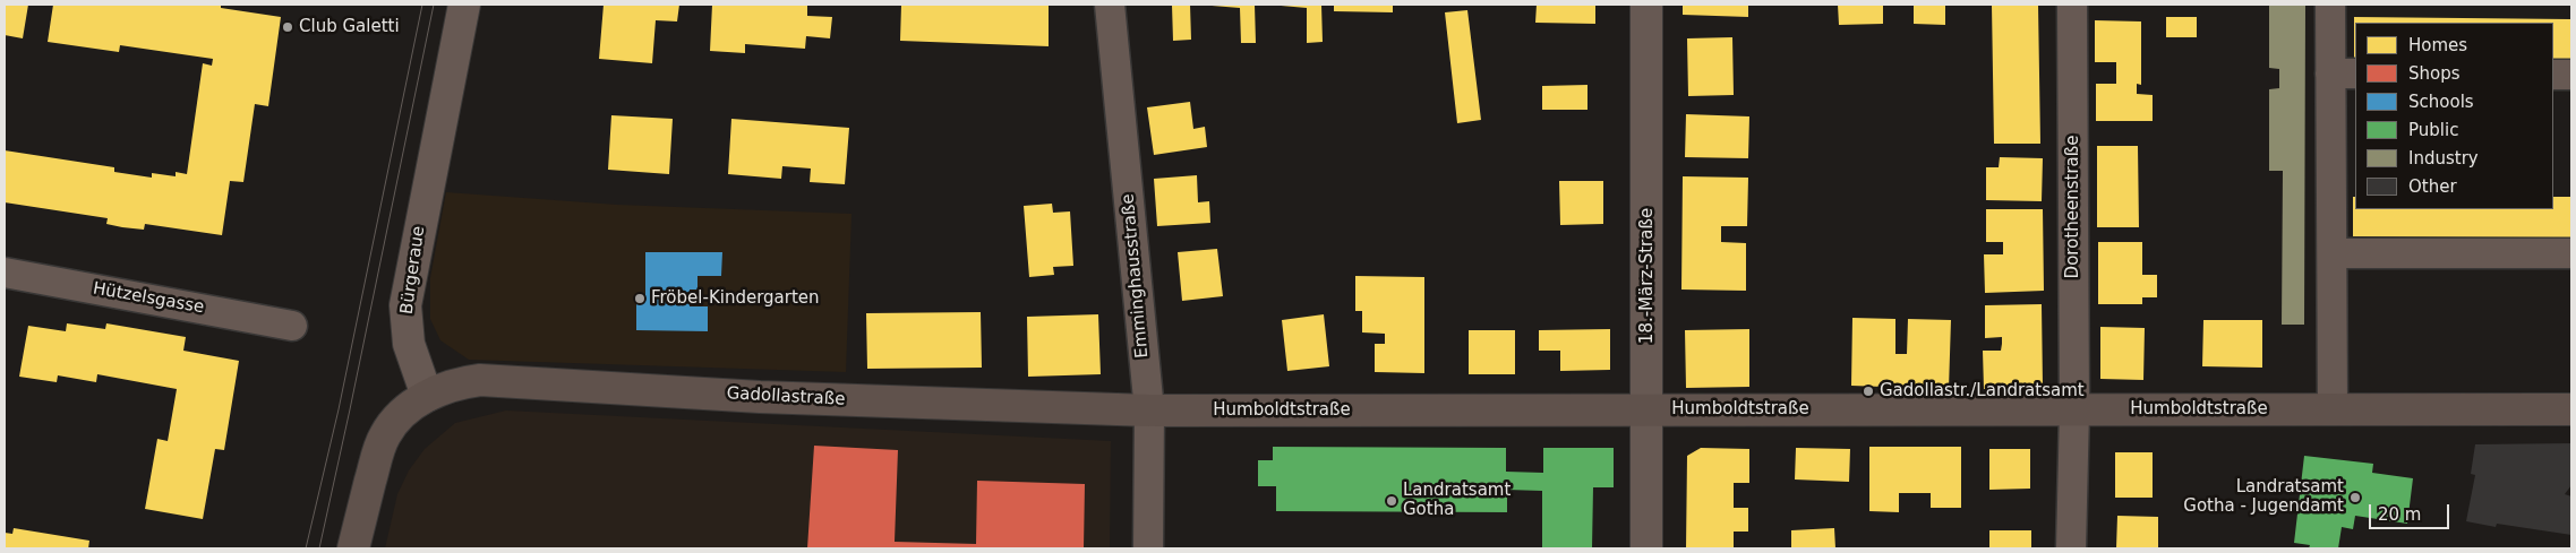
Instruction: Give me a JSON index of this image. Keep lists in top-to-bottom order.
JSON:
{
  "streets": {
    "main road": ["Gadollastraße", "Humboldtstraße"],
    "street": [
      "Dorotheenstraße",
      "Bürgeraue",
      "Emminghausstraße",
      "18.-März-Straße",
      "Hützelsgasse"
    ]
  },
  "crossings": [
    ["Dorotheenstraße", "Humboldtstraße"],
    ["Bürgeraue", "Gadollastraße"],
    ["Emminghausstraße", "Gadollastraße"],
    ["Emminghausstraße", "Humboldtstraße"],
    ["18.-März-Straße", "Humboldtstraße"],
    ["Gadollastraße", "Humboldtstraße"]
  ],
  "places": [
    "Club Galetti",
    "Fröbel-Kindergarten",
    "Gadollastr./Landratsamt",
    "Landratsamt Gotha - Jugendamt",
    "Landratsamt Gotha"
  ],
  "legend": [
    "Homes",
    "Shops",
    "Schools",
    "Public",
    "Industry",
    "Other"
  ],
  "scale_bar": "20 m"
}
